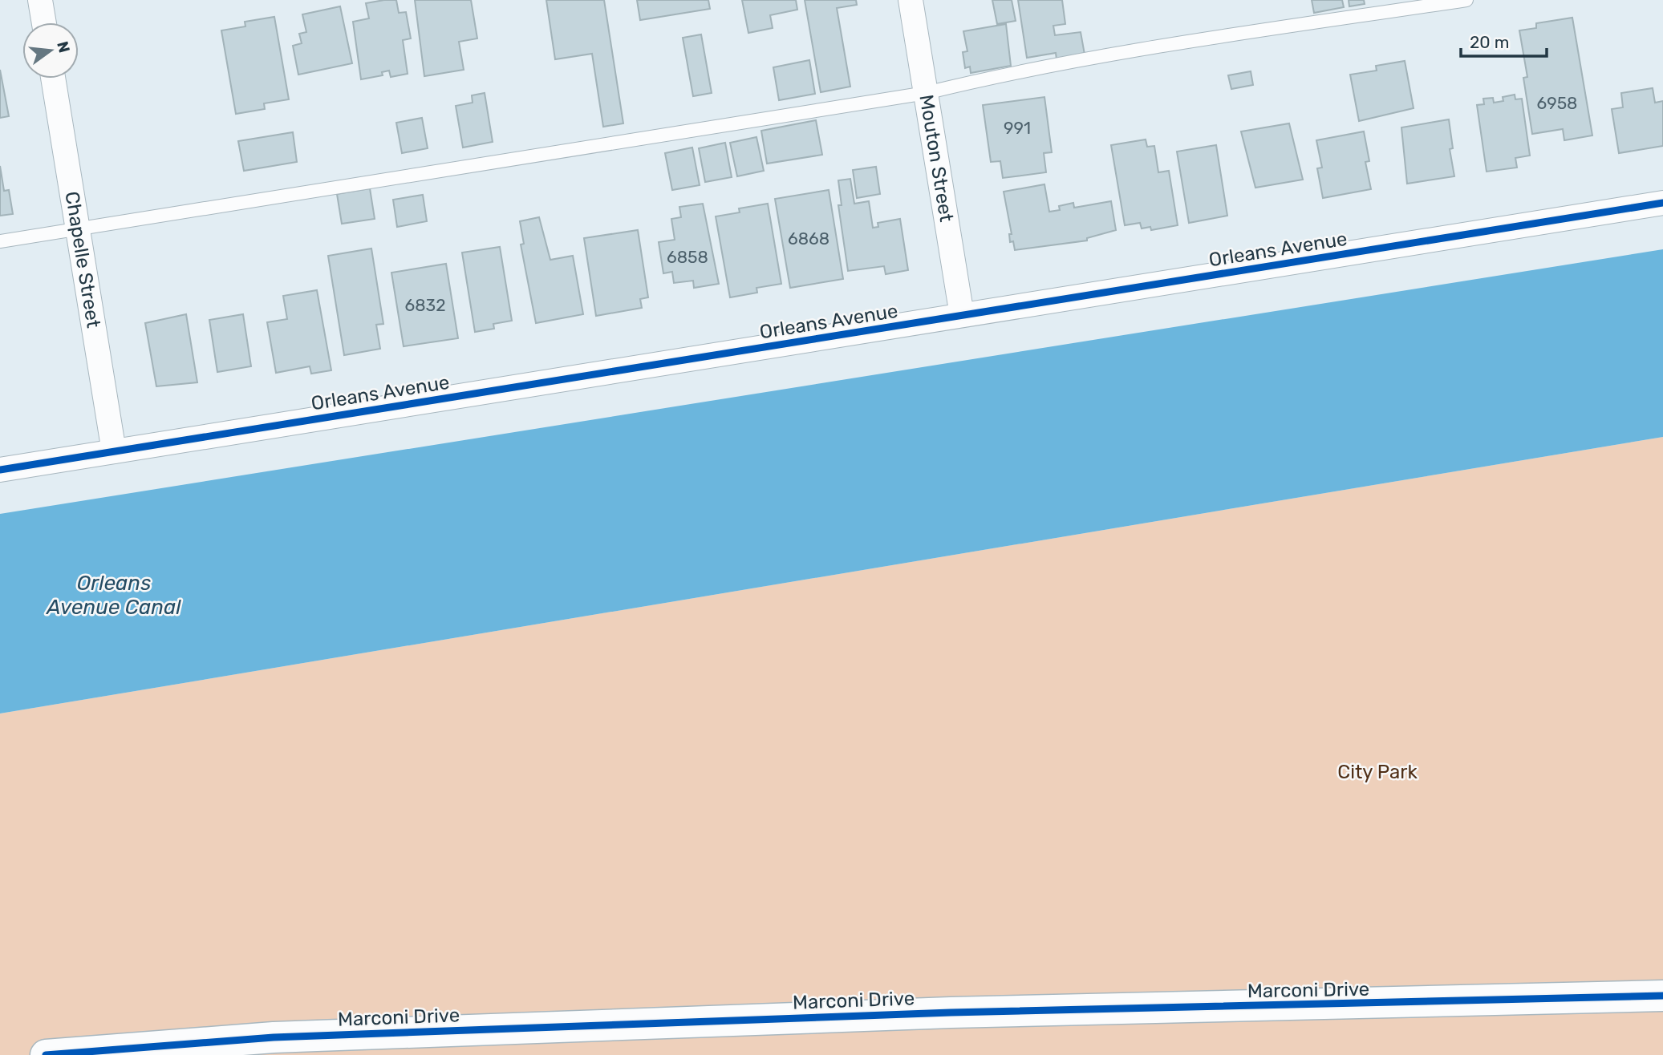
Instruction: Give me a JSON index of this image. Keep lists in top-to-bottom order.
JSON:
{
  "streets": {
    "street": [
      "Mouton Street",
      "Orleans Avenue",
      "Chapelle Street",
      "Marconi Drive"
    ]
  },
  "crossings": [
    ["Mouton Street", "Orleans Avenue"],
    ["Orleans Avenue", "Chapelle Street"]
  ],
  "water": ["Orleans Avenue Canal"],
  "parks": ["City Park"],
  "house_numbers": [
    "6958",
    "991",
    "6868",
    "6858",
    "6832"
  ],
  "scale_bar": "20 m",
  "north": "right"
}
